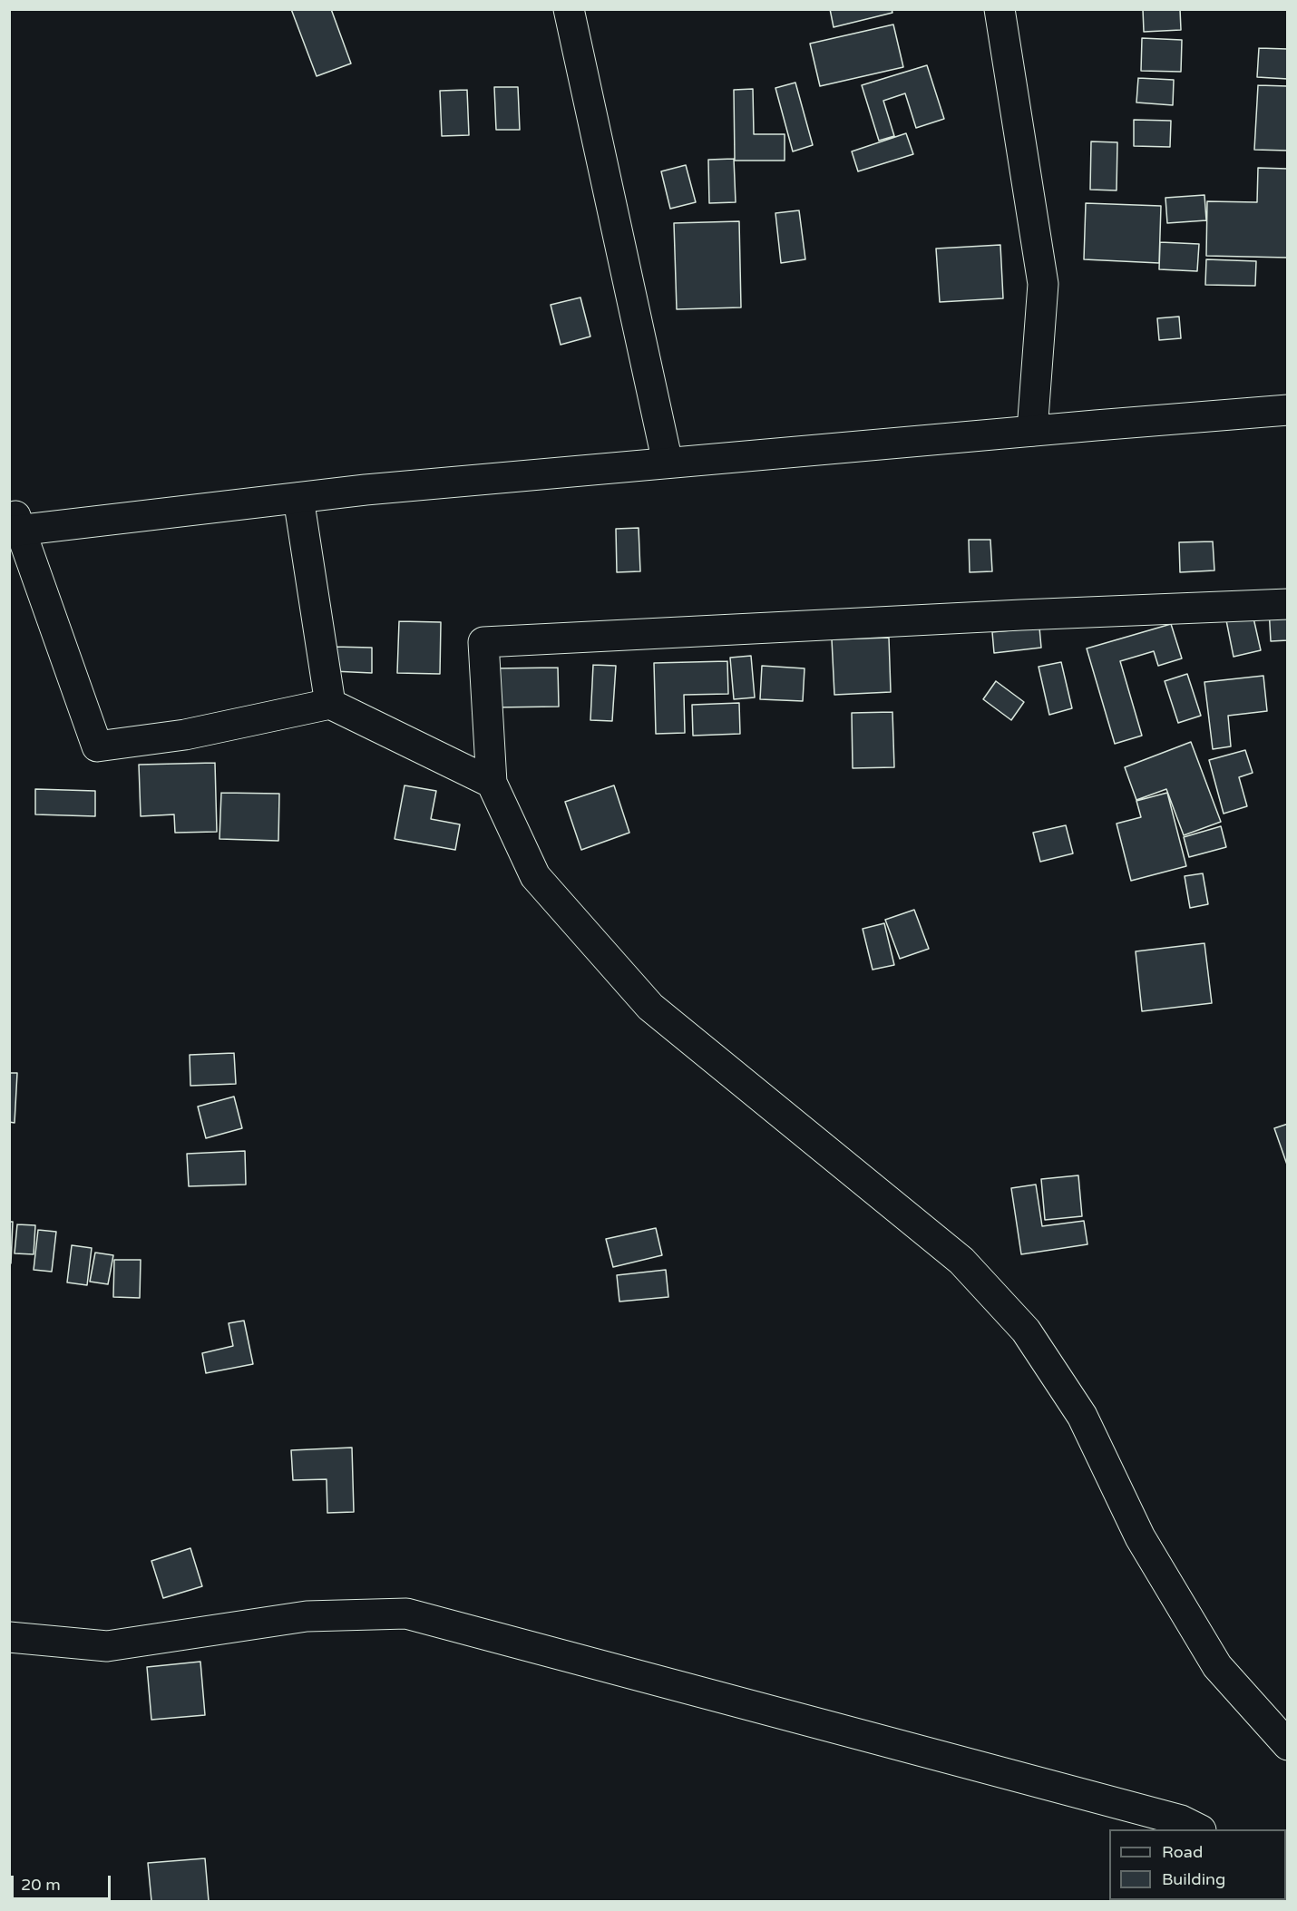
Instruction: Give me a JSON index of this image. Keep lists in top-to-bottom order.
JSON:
{
  "legend": ["Road", "Building"],
  "scale_bar": "20 m"
}
